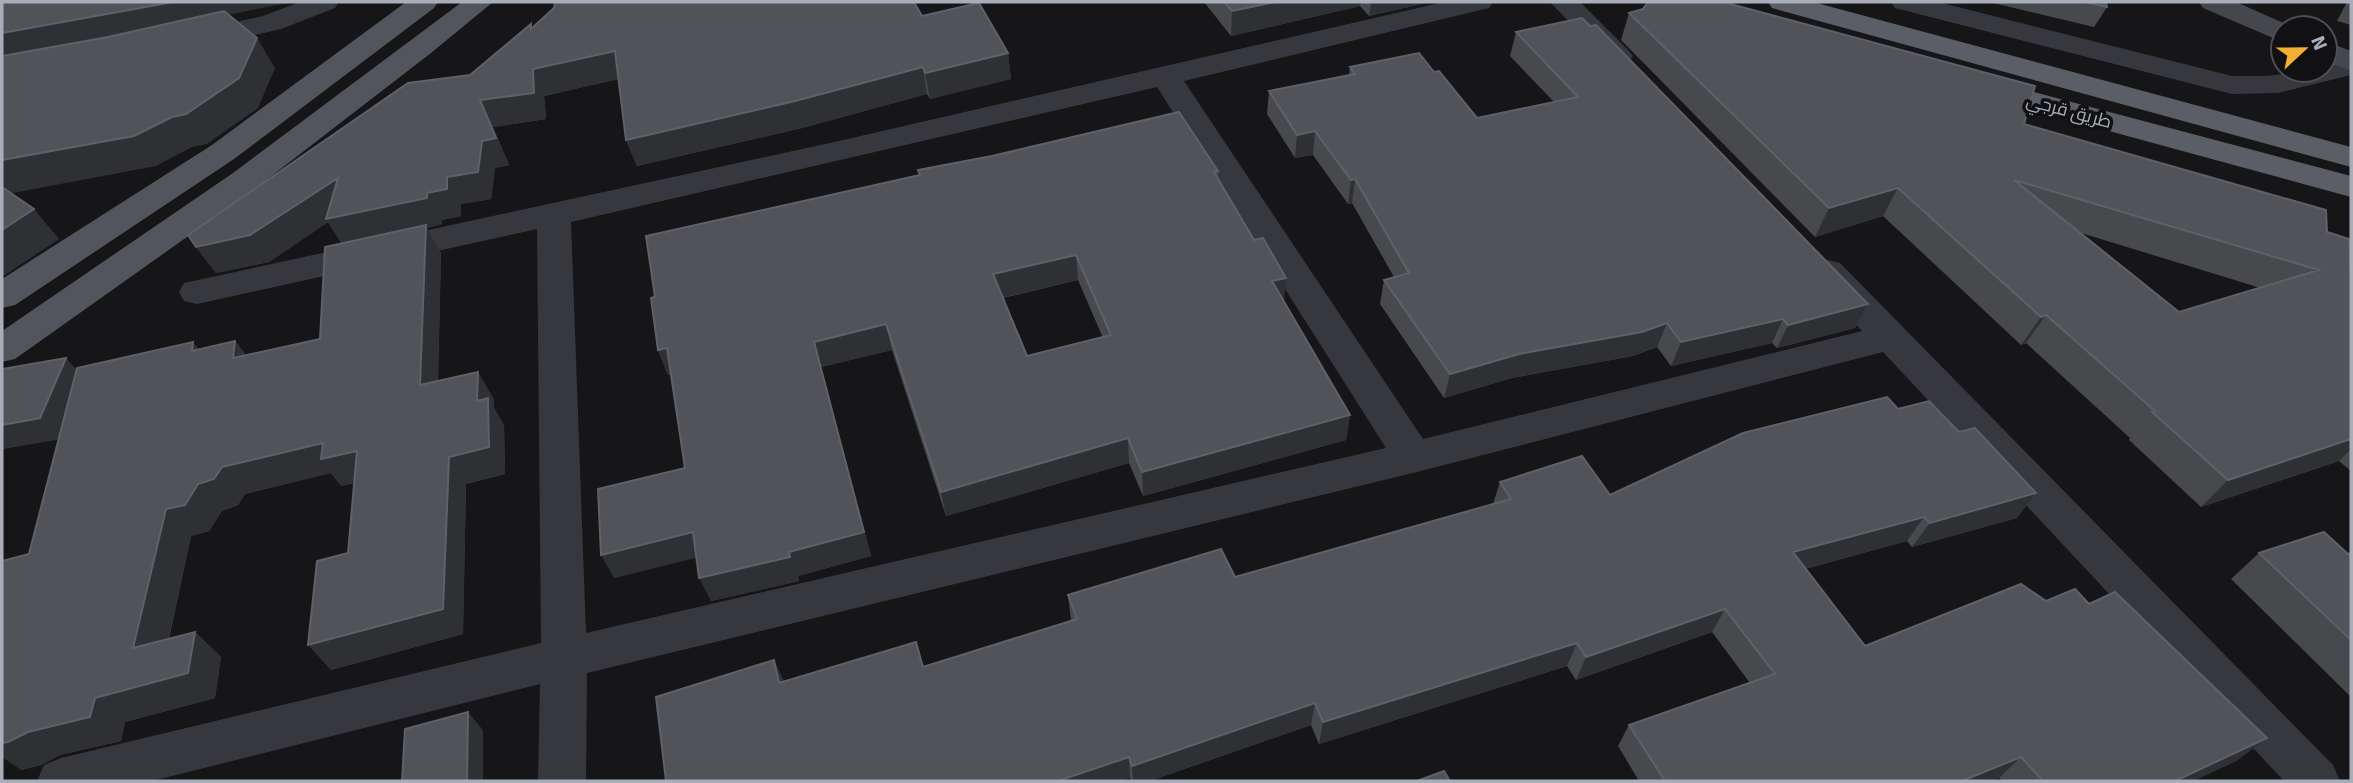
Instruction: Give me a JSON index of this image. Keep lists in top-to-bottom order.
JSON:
{
  "streets": {
    "highway": ["طريق قرجي"]
  },
  "north": "right"
}
